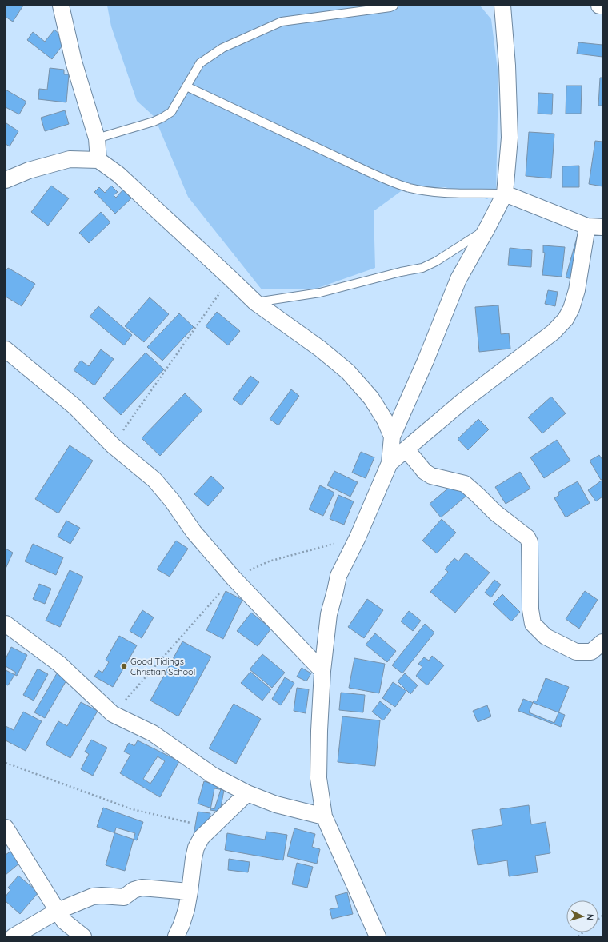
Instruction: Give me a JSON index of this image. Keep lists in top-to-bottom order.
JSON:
{
  "places": ["Good Tidings Christian School"],
  "north": "right"
}
